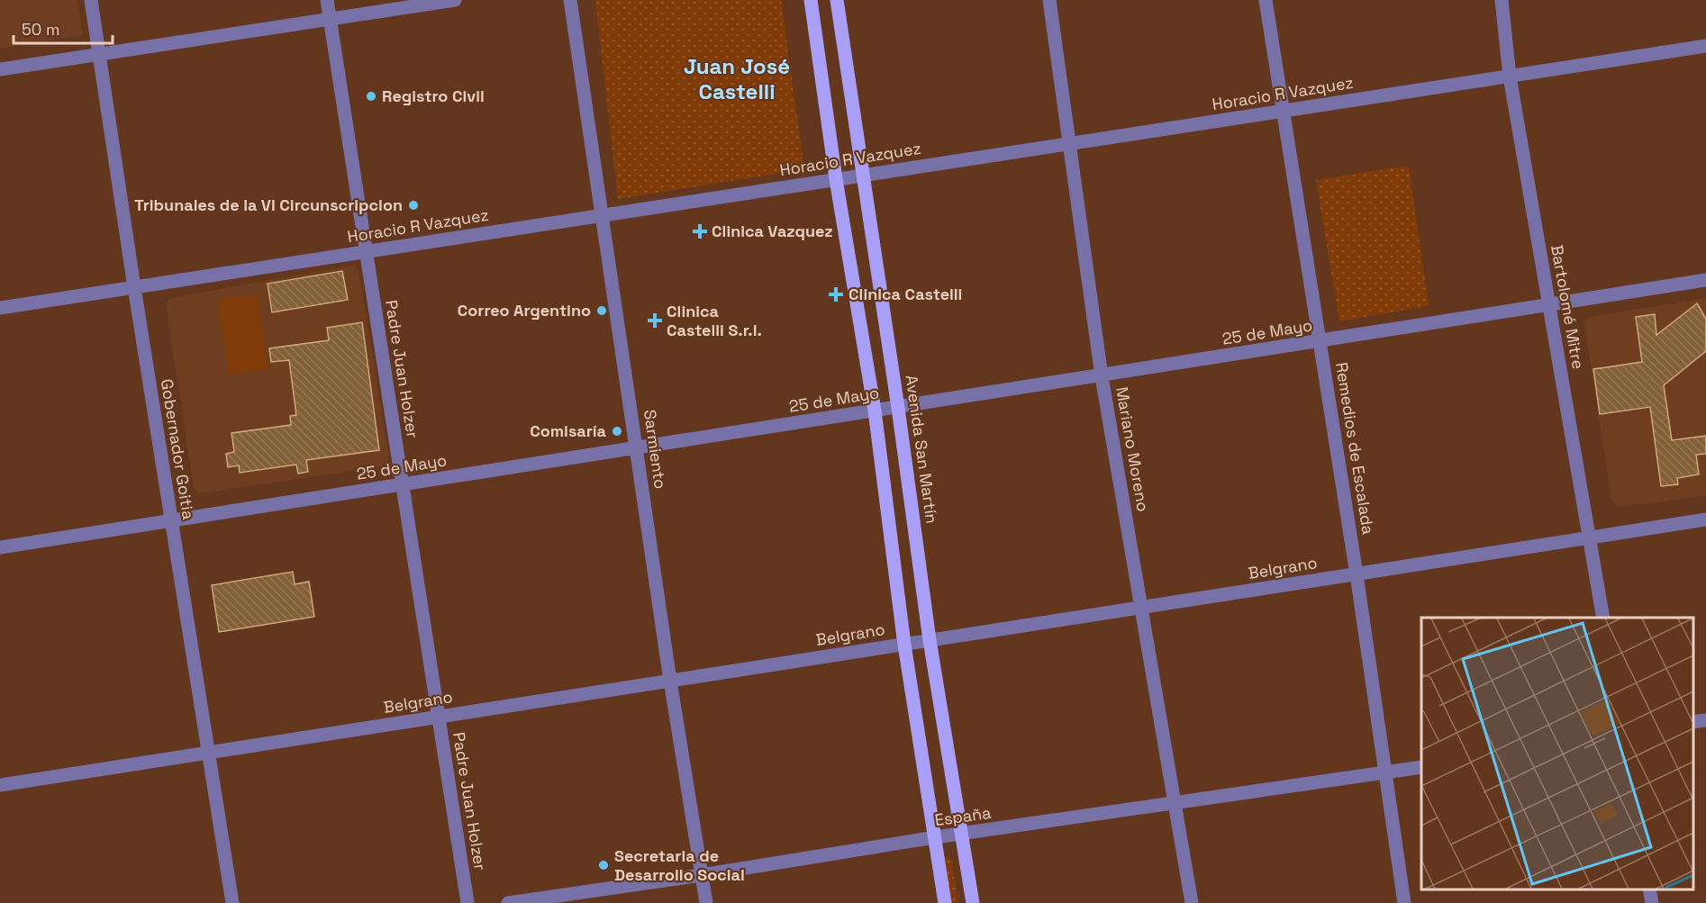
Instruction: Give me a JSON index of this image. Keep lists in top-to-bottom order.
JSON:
{
  "streets": {
    "main road": ["Avenida San Martín"],
    "street": [
      "Horacio R Vazquez",
      "Bartolomé Mitre",
      "25 de Mayo",
      "Padre Juan Holzer",
      "Remedios de Escalada",
      "Gobernador Goitia",
      "Sarmiento",
      "Mariano Moreno",
      "Belgrano",
      "España"
    ]
  },
  "crossings": [
    ["Horacio R Vazquez", "Bartolomé Mitre"],
    ["Horacio R Vazquez", "Padre Juan Holzer"],
    ["Horacio R Vazquez", "Remedios de Escalada"],
    ["Horacio R Vazquez", "Gobernador Goitia"],
    ["Horacio R Vazquez", "Sarmiento"],
    ["Horacio R Vazquez", "Avenida San Martín"],
    ["Horacio R Vazquez", "Mariano Moreno"],
    ["Bartolomé Mitre", "25 de Mayo"],
    ["Bartolomé Mitre", "Belgrano"],
    ["25 de Mayo", "Padre Juan Holzer"],
    ["25 de Mayo", "Remedios de Escalada"],
    ["25 de Mayo", "Gobernador Goitia"],
    ["25 de Mayo", "Sarmiento"],
    ["25 de Mayo", "Avenida San Martín"],
    ["25 de Mayo", "Mariano Moreno"],
    ["Padre Juan Holzer", "Belgrano"],
    ["Remedios de Escalada", "Belgrano"],
    ["Remedios de Escalada", "España"],
    ["Gobernador Goitia", "Belgrano"],
    ["Sarmiento", "Belgrano"],
    ["Sarmiento", "España"],
    ["Avenida San Martín", "Belgrano"],
    ["Avenida San Martín", "España"],
    ["Mariano Moreno", "Belgrano"],
    ["Mariano Moreno", "España"]
  ],
  "districts": ["Juan José Castelli"],
  "places": {
    "other": [
      "Registro Civil",
      "Tribunales de la VI Circunscripcion",
      "Correo Argentino",
      "Comisaría",
      "Secretaria de Desarrollo Social"
    ],
    "health": ["Clinica Vazquez", "Clinica Castelli", "Clinica Castelli S.r.l."]
  },
  "scale_bar": "50 m"
}
